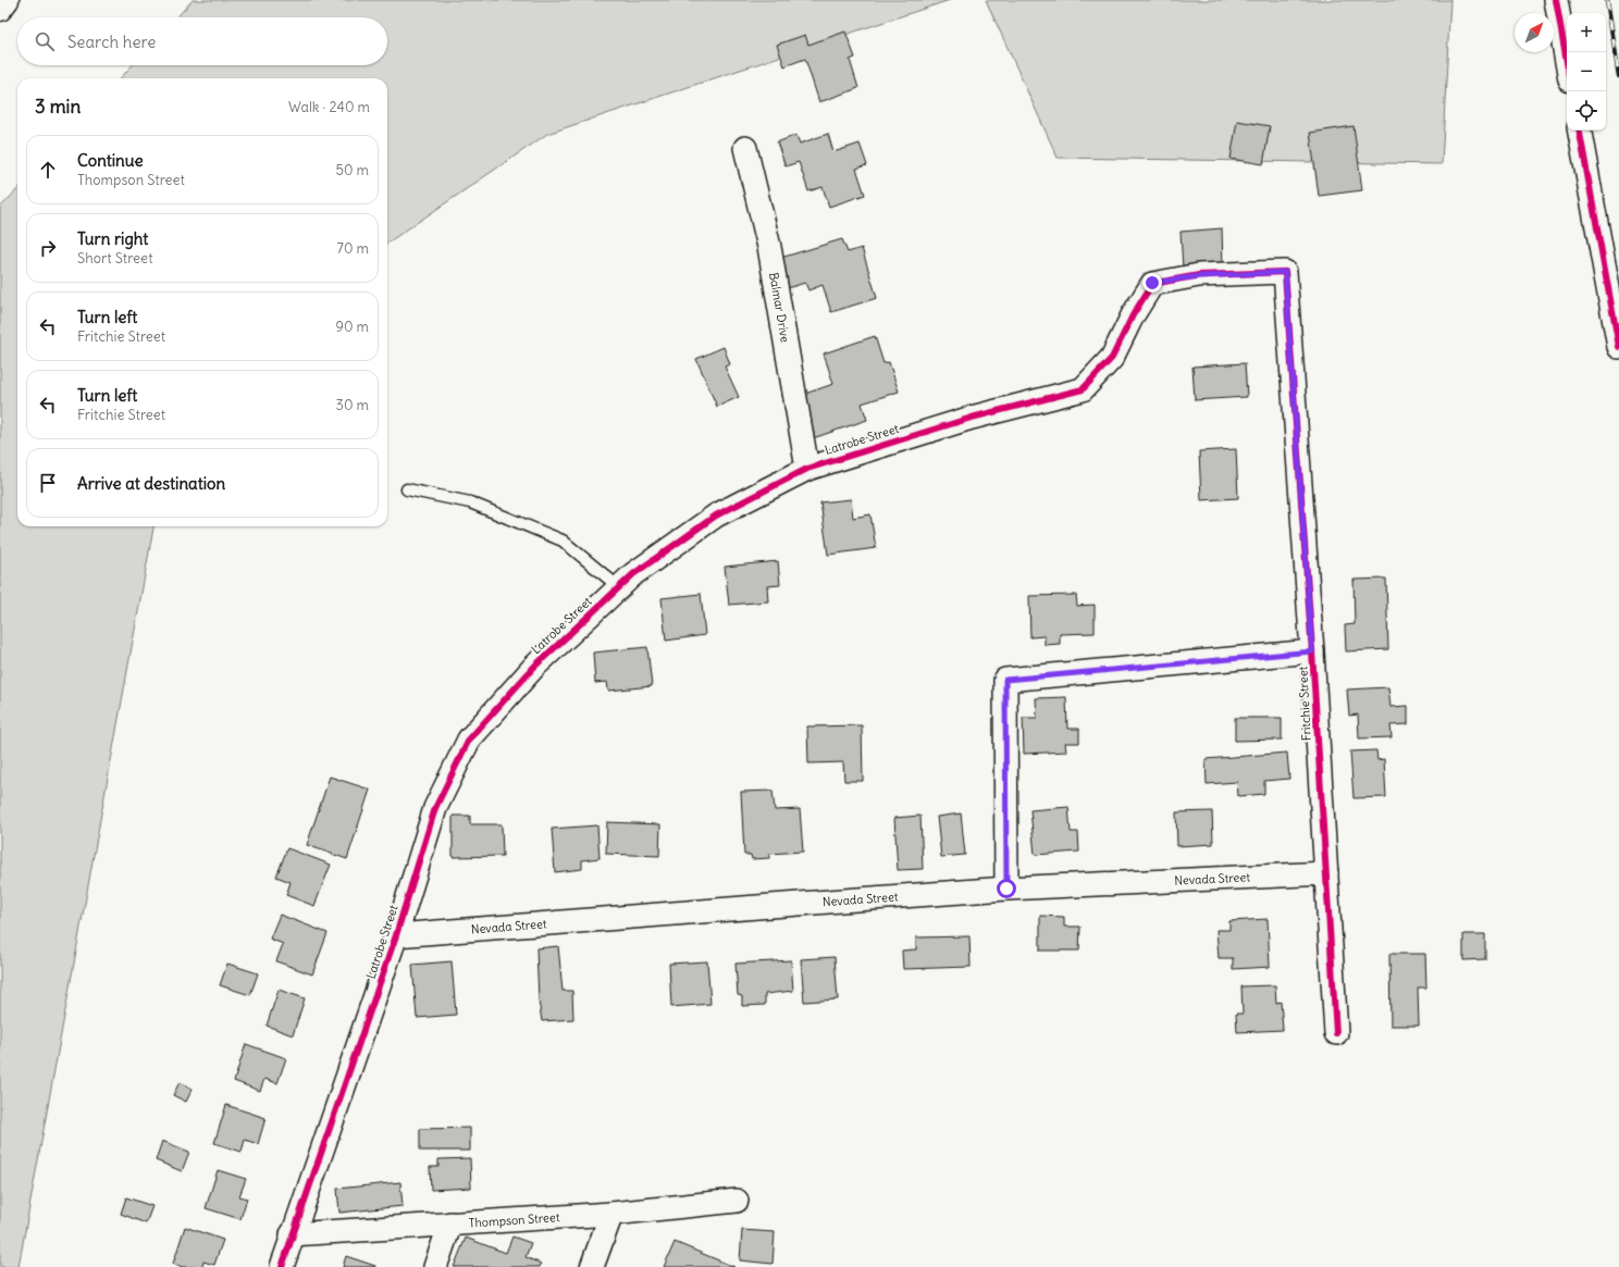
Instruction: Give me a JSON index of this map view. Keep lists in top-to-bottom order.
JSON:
{
  "streets": {
    "street": [
      "Balmar Drive",
      "Latrobe Street",
      "Fritchie Street",
      "Nevada Street",
      "Thompson Street"
    ]
  },
  "crossings": [
    ["Balmar Drive", "Latrobe Street"],
    ["Latrobe Street", "Fritchie Street"],
    ["Latrobe Street", "Nevada Street"],
    ["Latrobe Street", "Thompson Street"],
    ["Fritchie Street", "Nevada Street"]
  ],
  "north": "top right",
  "page": {
    "map_buttons": ["+", "−"],
    "search": "Search here",
    "heading": ["3 min", "Walk · 240 m"],
    "list": [
      ["Continue", "Thompson Street", "50 m"],
      ["Turn right", "Short Street", "70 m"],
      ["Turn left", "Fritchie Street", "90 m"],
      ["Turn left", "Fritchie Street", "30 m"],
      "Arrive at destination"
    ]
  }
}
